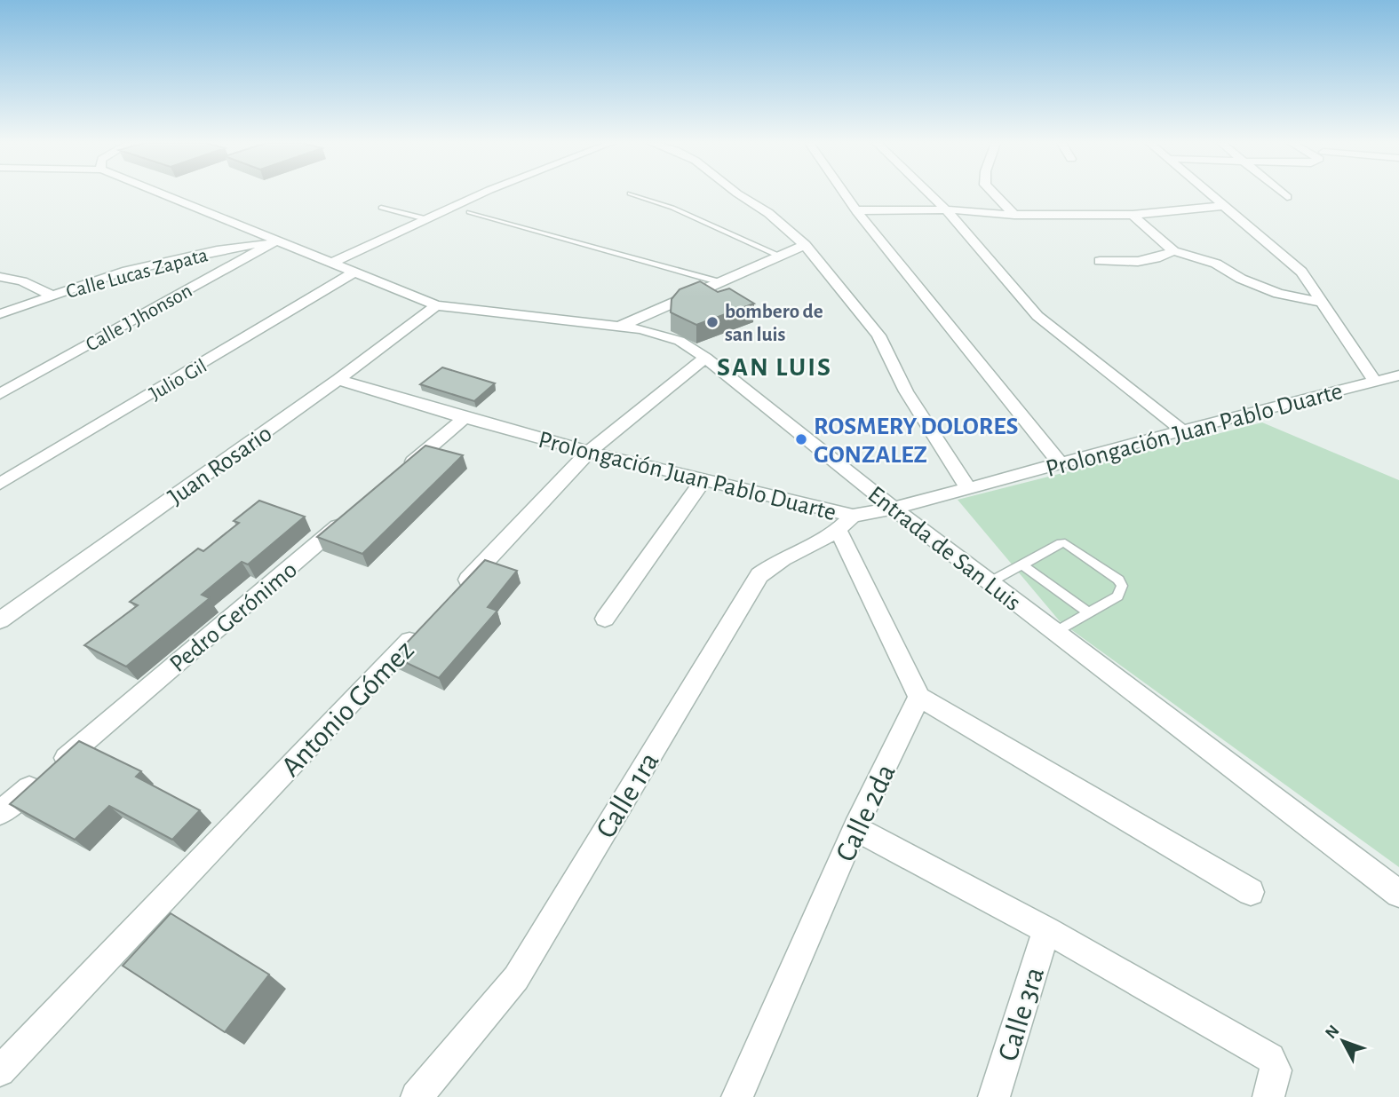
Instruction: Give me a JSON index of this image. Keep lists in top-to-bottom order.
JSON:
{
  "streets": {
    "street": [
      "Calle Lucas Zapata",
      "Calle J Jhonson",
      "Julio Gil",
      "Prolongación Juan Pablo Duarte",
      "Juan Rosario",
      "Entrada de San Luis",
      "Pedro Gerónimo",
      "Antonio Gómez",
      "Calle 1ra",
      "Calle 2da",
      "Calle 3ra"
    ]
  },
  "crossings": [
    ["Calle Lucas Zapata", "Calle J Jhonson"],
    ["Calle Lucas Zapata", "Entrada de San Luis"],
    ["Calle J Jhonson", "Entrada de San Luis"],
    ["Julio Gil", "Entrada de San Luis"],
    ["Prolongación Juan Pablo Duarte", "Juan Rosario"],
    ["Prolongación Juan Pablo Duarte", "Entrada de San Luis"],
    ["Prolongación Juan Pablo Duarte", "Calle 1ra"],
    ["Juan Rosario", "Entrada de San Luis"]
  ],
  "districts": ["SAN LUIS"],
  "places": ["bombero de san luis", "ROSMERY DOLORES GONZALEZ"],
  "north": "top left"
}
